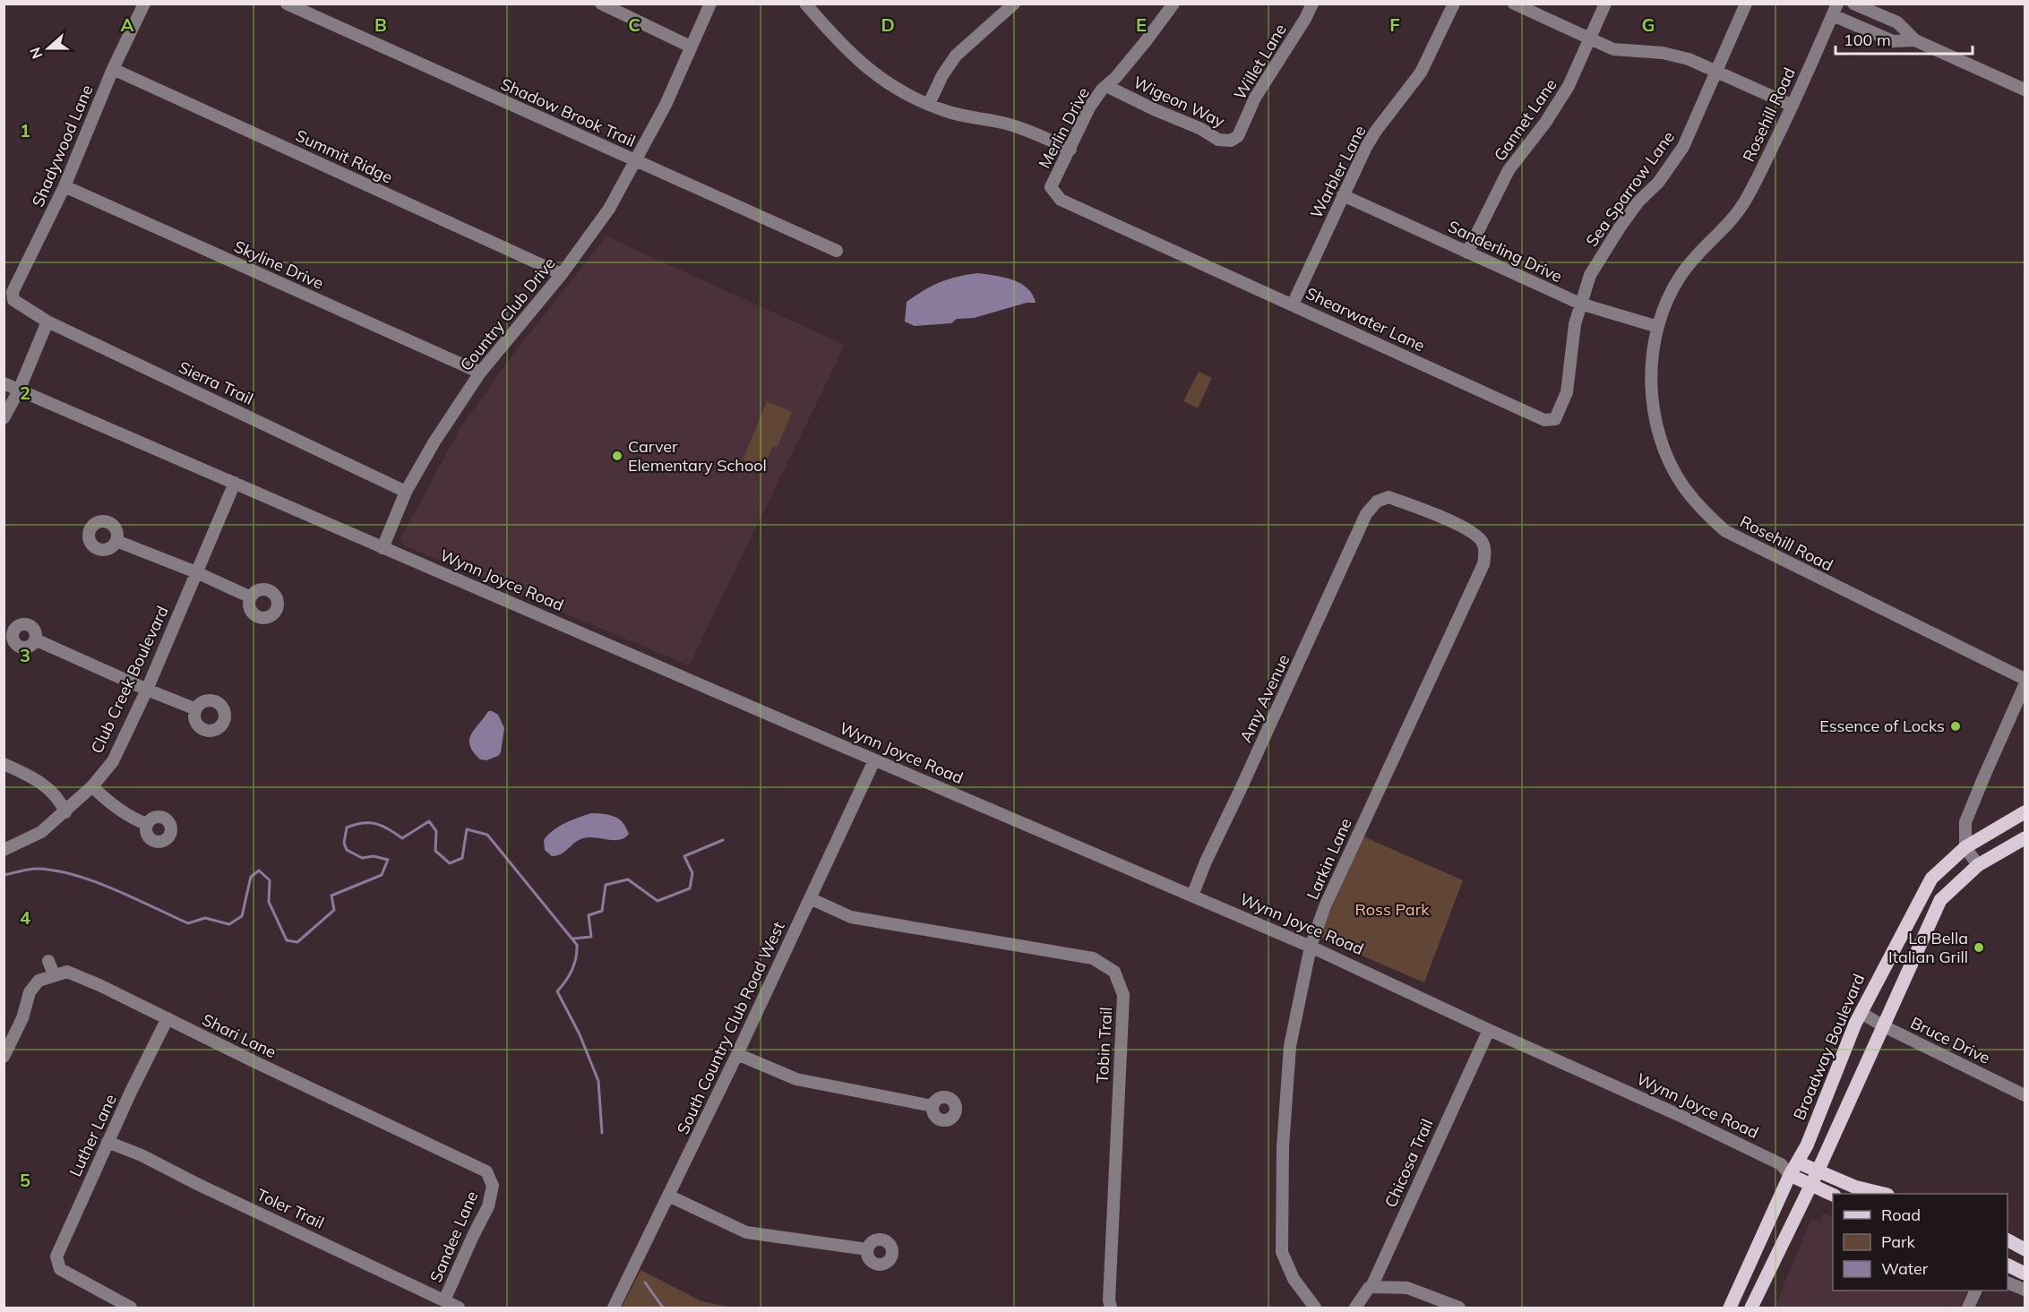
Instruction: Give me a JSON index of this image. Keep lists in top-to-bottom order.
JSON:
{
  "streets": {
    "main road": ["Wynn Joyce Road", "Broadway Boulevard"],
    "street": [
      "Willet Lane",
      "Wigeon Way",
      "Shadow Brook Trail",
      "Rosehill Road",
      "Gannet Lane",
      "Merlin Drive",
      "Shadywood Lane",
      "Summit Ridge",
      "Warbler Lane",
      "Sea Sparrow Lane",
      "Sanderling Drive",
      "Skyline Drive",
      "Country Club Drive",
      "Shearwater Lane",
      "Sierra Trail",
      "Club Creek Boulevard",
      "Amy Avenue",
      "Larkin Lane",
      "South Country Club Road West",
      "Shari Lane",
      "Bruce Drive",
      "Tobin Trail",
      "Luther Lane",
      "Chicosa Trail",
      "Toler Trail",
      "Sandee Lane"
    ]
  },
  "crossings": [
    ["Willet Lane", "Wigeon Way"],
    ["Wigeon Way", "Merlin Drive"],
    ["Shadow Brook Trail", "Country Club Drive"],
    ["Rosehill Road", "Sanderling Drive"],
    ["Gannet Lane", "Sanderling Drive"],
    ["Merlin Drive", "Shearwater Lane"],
    ["Shadywood Lane", "Summit Ridge"],
    ["Shadywood Lane", "Skyline Drive"],
    ["Shadywood Lane", "Sierra Trail"],
    ["Summit Ridge", "Country Club Drive"],
    ["Warbler Lane", "Sanderling Drive"],
    ["Warbler Lane", "Shearwater Lane"],
    ["Sea Sparrow Lane", "Sanderling Drive"],
    ["Sea Sparrow Lane", "Shearwater Lane"],
    ["Sanderling Drive", "Shearwater Lane"],
    ["Skyline Drive", "Country Club Drive"],
    ["Country Club Drive", "Sierra Trail"],
    ["Country Club Drive", "Wynn Joyce Road"],
    ["Wynn Joyce Road", "Club Creek Boulevard"],
    ["Wynn Joyce Road", "Amy Avenue"],
    ["Wynn Joyce Road", "Larkin Lane"],
    ["Wynn Joyce Road", "South Country Club Road West"],
    ["Wynn Joyce Road", "Broadway Boulevard"],
    ["Wynn Joyce Road", "Chicosa Trail"],
    ["Amy Avenue", "Larkin Lane"],
    ["South Country Club Road West", "Tobin Trail"],
    ["Shari Lane", "Luther Lane"],
    ["Shari Lane", "Sandee Lane"],
    ["Bruce Drive", "Broadway Boulevard"],
    ["Luther Lane", "Toler Trail"],
    ["Toler Trail", "Sandee Lane"]
  ],
  "parks": ["Ross Park"],
  "places": ["Carver Elementary School", "Essence of Locks", "La Bella Italian Grill"],
  "legend": ["Road", "Park", "Water"],
  "scale_bar": "100 m",
  "north": "left",
  "grid": {
    "columns": [
      "A",
      "B",
      "C",
      "D",
      "E",
      "F",
      "G"
    ],
    "rows": [
      "1",
      "2",
      "3",
      "4",
      "5"
    ]
  }
}
